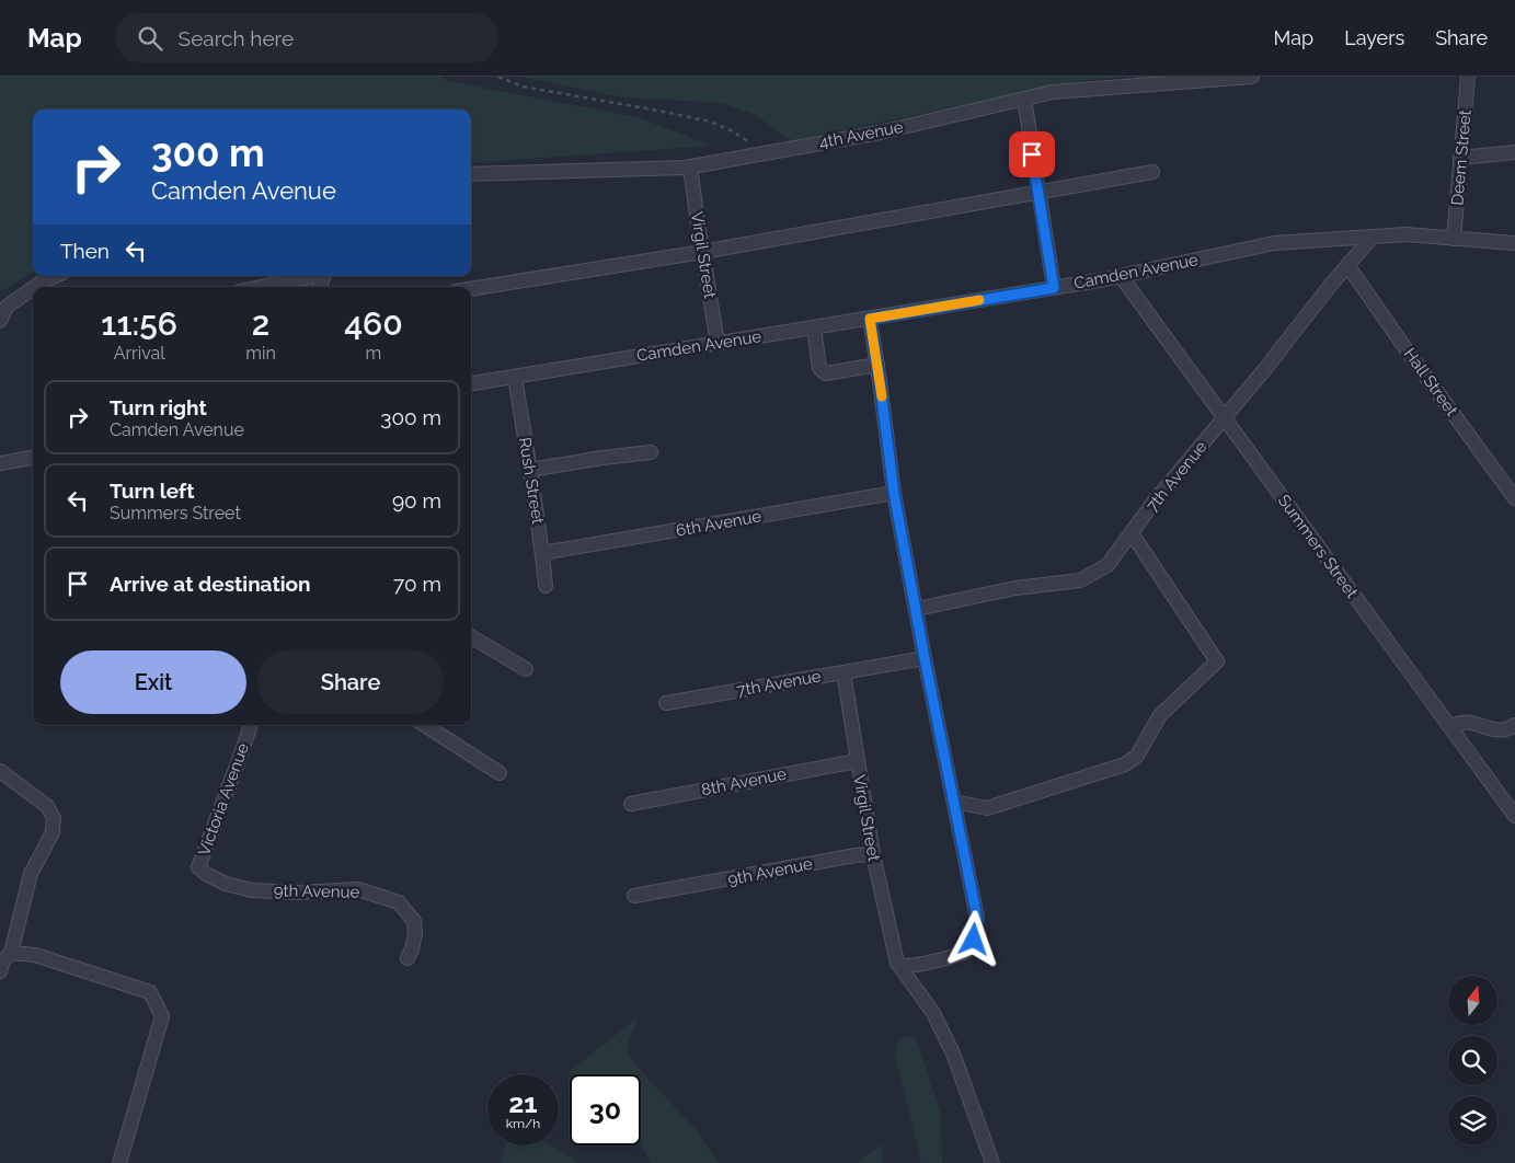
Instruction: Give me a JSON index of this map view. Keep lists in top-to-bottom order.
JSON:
{
  "streets": {
    "street": [
      "4th Avenue",
      "Deem Street",
      "Virgil Street",
      "Camden Avenue",
      "Hall Street",
      "7th Avenue",
      "Rush Street",
      "6th Avenue",
      "Summers Street",
      "8th Avenue",
      "Victoria Avenue",
      "9th Avenue"
    ]
  },
  "crossings": [
    ["4th Avenue", "Virgil Street"],
    ["Deem Street", "Camden Avenue"],
    ["Virgil Street", "Camden Avenue"],
    ["Virgil Street", "7th Avenue"],
    ["Virgil Street", "8th Avenue"],
    ["Virgil Street", "9th Avenue"],
    ["Camden Avenue", "7th Avenue"],
    ["Camden Avenue", "Rush Street"],
    ["Camden Avenue", "Summers Street"],
    ["Hall Street", "7th Avenue"],
    ["7th Avenue", "Summers Street"],
    ["Rush Street", "6th Avenue"],
    ["Victoria Avenue", "9th Avenue"]
  ],
  "north": "top",
  "page": {
    "header": "Map",
    "search": "Search here",
    "nav": ["Map", "Layers", "Share"],
    "turn": ["300 m", "Camden Avenue"],
    "then": "Then",
    "eta": [
      "11:56",
      "Arrival",
      "2",
      "min",
      "460",
      "m"
    ],
    "list": [
      {
        "name": "Turn right",
        "note": "Camden Avenue",
        "value": "300 m"
      },
      {
        "name": "Turn left",
        "note": "Summers Street",
        "value": "90 m"
      },
      {
        "name": "Arrive at destination",
        "value": "70 m"
      }
    ],
    "buttons": ["Exit", "Share"],
    "speed": "21 km/h",
    "limit": "30"
  }
}
